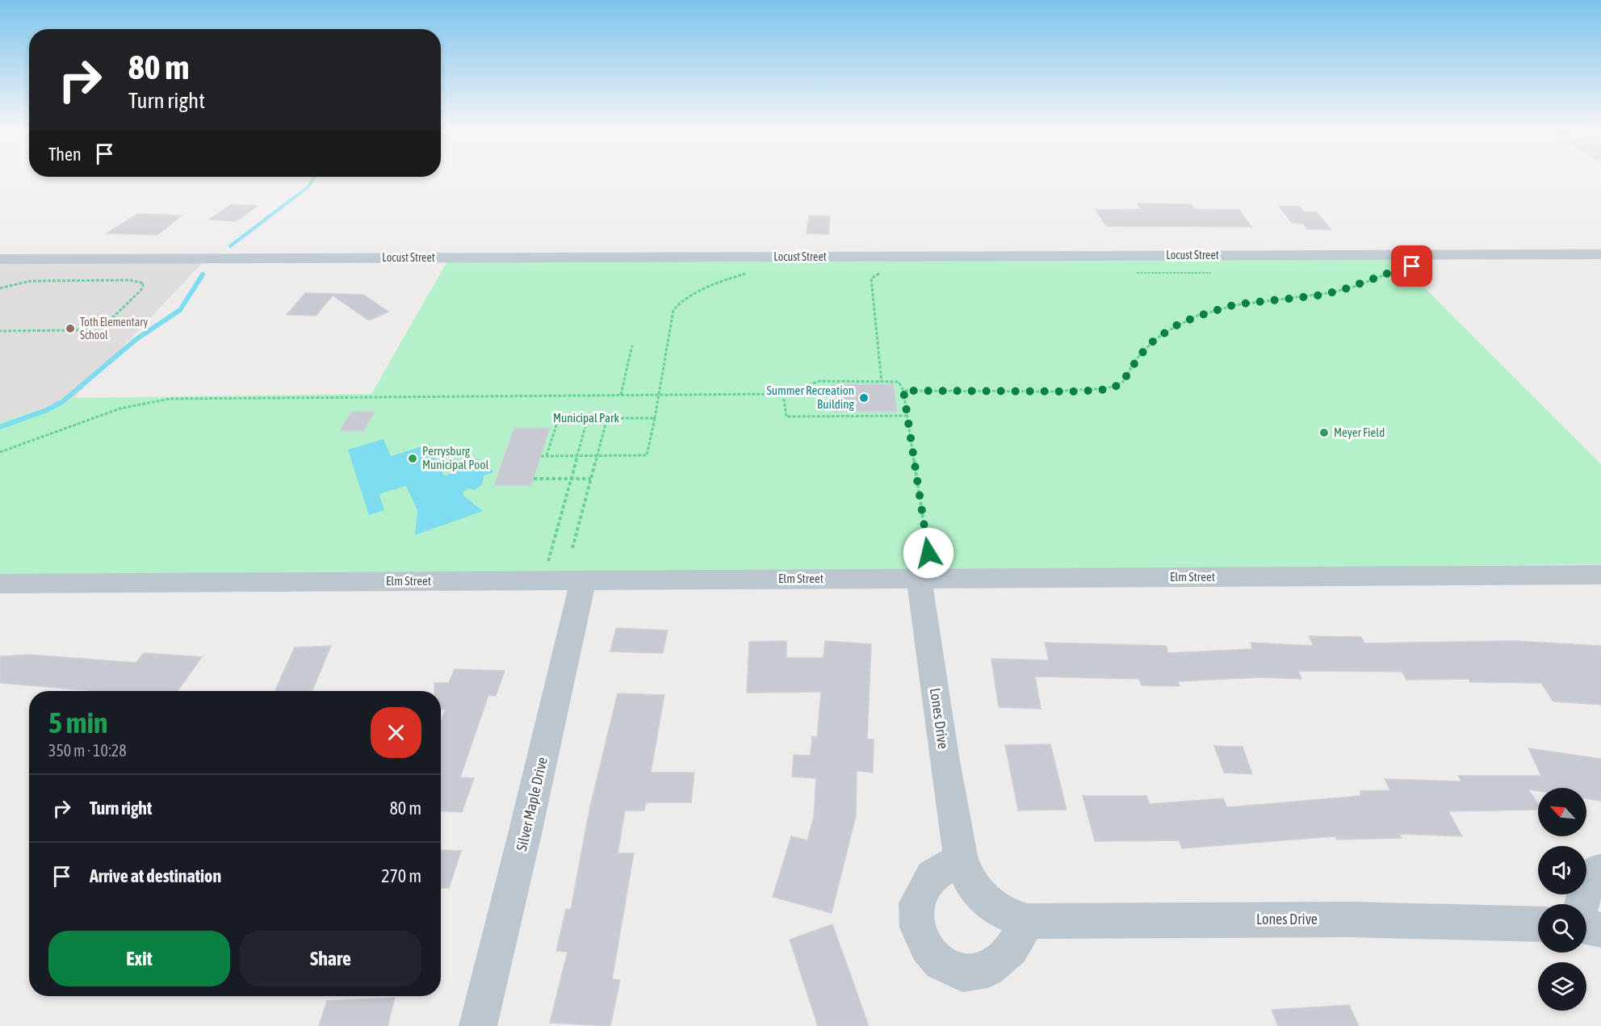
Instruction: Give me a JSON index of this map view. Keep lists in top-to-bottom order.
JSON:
{
  "streets": {
    "street": [
      "Locust Street",
      "Elm Street",
      "Lones Drive",
      "Silver Maple Drive"
    ]
  },
  "crossings": [
    ["Elm Street", "Lones Drive"],
    ["Elm Street", "Silver Maple Drive"]
  ],
  "parks": ["Municipal Park"],
  "places": [
    "Toth Elementary School",
    "Summer Recreation Building",
    "Meyer Field",
    "Perrysburg Municipal Pool"
  ],
  "north": "top left",
  "page": {
    "turn": ["80 m", "Turn right"],
    "then": "Then",
    "heading": ["5 min", "350 m · 10:28"],
    "list": [
      {
        "name": "Turn right",
        "value": "80 m"
      },
      {
        "name": "Arrive at destination",
        "value": "270 m"
      }
    ],
    "buttons": ["Exit", "Share"]
  }
}
